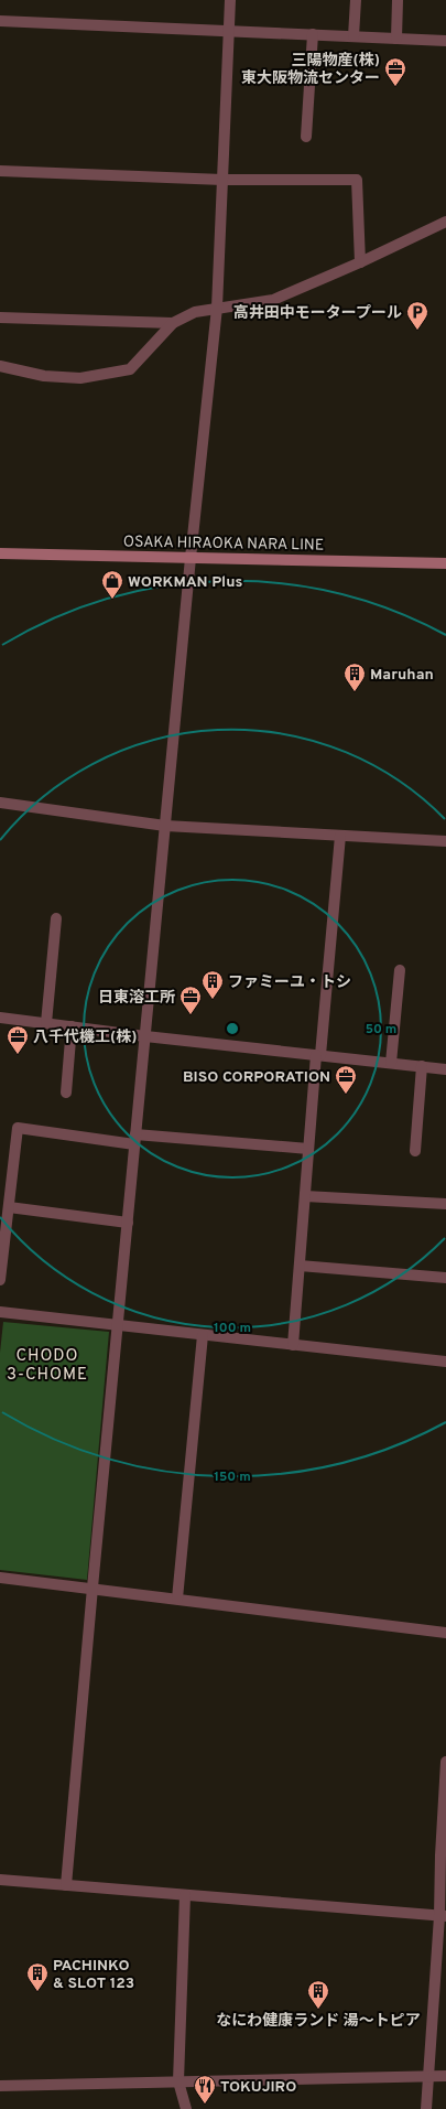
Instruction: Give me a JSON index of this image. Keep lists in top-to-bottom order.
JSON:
{
  "streets": {
    "main road": ["OSAKA HIRAOKA NARA LINE"]
  },
  "districts": ["CHODO 3-CHOME"],
  "places": {
    "office": [
      "三陽物産(株) 東大阪物流センター",
      "日東溶工所",
      "八千代機工(株)",
      "BISO CORPORATION"
    ],
    "parking": ["高井田中モータープール"],
    "shop": ["WORKMAN Plus"],
    "building": [
      "Maruhan",
      "ファミーユ・トシ",
      "PACHINKO & SLOT 123",
      "なにわ健康ランド 湯～トピア"
    ],
    "restaurant": ["TOKUJIRO"]
  },
  "rings": ["50 m", "100 m", "150 m"]
}
